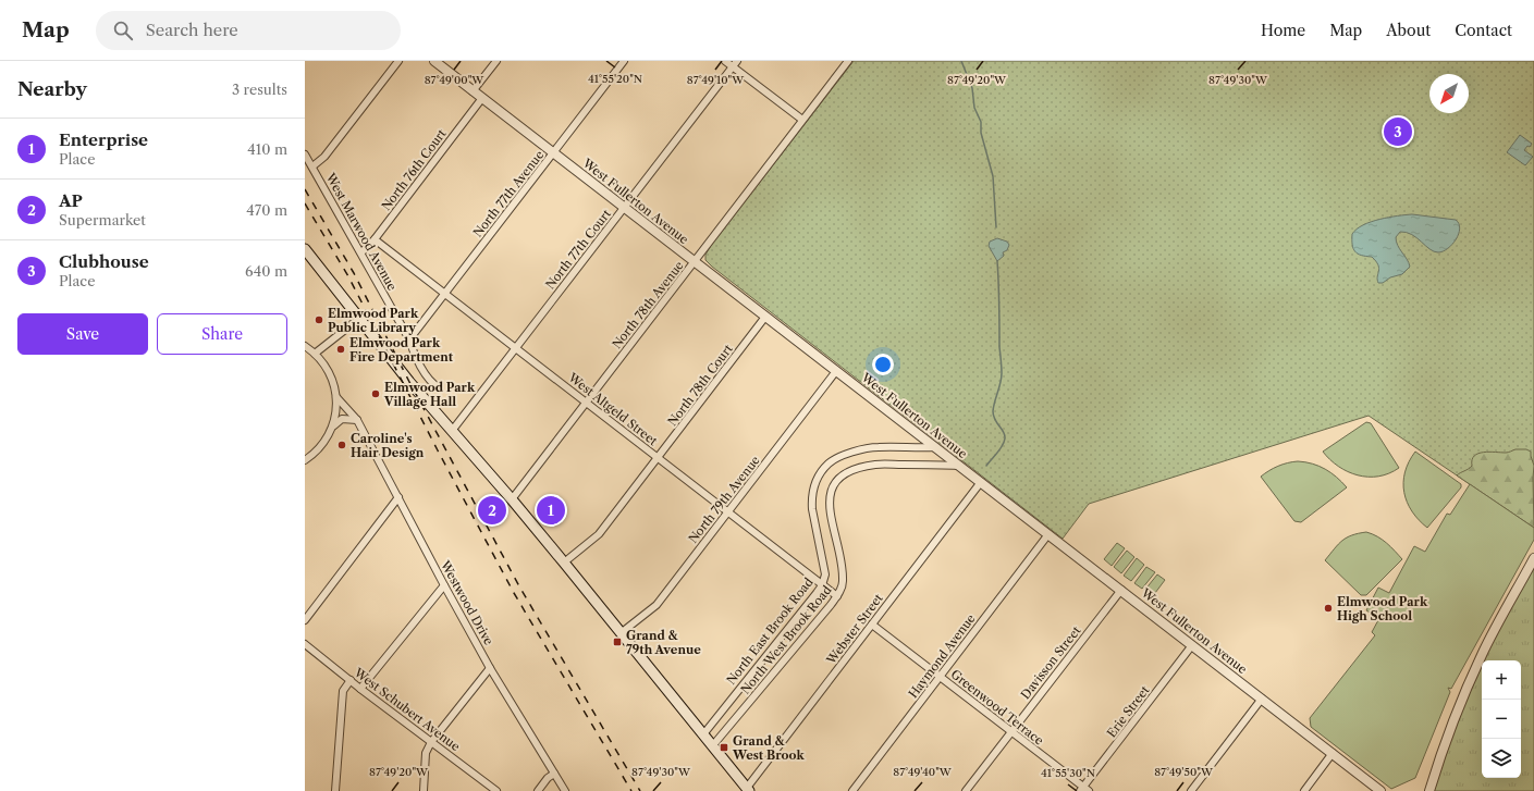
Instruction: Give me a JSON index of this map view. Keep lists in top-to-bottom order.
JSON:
{
  "streets": {
    "street": [
      "North 76th Court",
      "North 77th Avenue",
      "West Fullerton Avenue",
      "West Marwood Avenue",
      "North 77th Court",
      "North 78th Avenue",
      "North 78th Court",
      "West Altgeld Street",
      "North 79th Avenue",
      "Westwood Drive",
      "Webster Street",
      "North East Brook Road",
      "North West Brook Road",
      "Haymond Avenue",
      "Davisson Street",
      "Greenwood Terrace",
      "West Schubert Avenue",
      "Erie Street"
    ]
  },
  "crossings": [
    ["North 76th Court", "West Fullerton Avenue"],
    ["North 76th Court", "West Marwood Avenue"],
    ["North 76th Court", "West Altgeld Street"],
    ["North 77th Avenue", "West Fullerton Avenue"],
    ["North 77th Avenue", "West Marwood Avenue"],
    ["North 77th Avenue", "West Altgeld Street"],
    ["West Fullerton Avenue", "North 77th Court"],
    ["West Fullerton Avenue", "North 78th Avenue"],
    ["West Fullerton Avenue", "North 78th Court"],
    ["West Fullerton Avenue", "North 79th Avenue"],
    ["West Fullerton Avenue", "Webster Street"],
    ["West Fullerton Avenue", "North East Brook Road"],
    ["West Fullerton Avenue", "North West Brook Road"],
    ["West Fullerton Avenue", "Haymond Avenue"],
    ["West Fullerton Avenue", "Davisson Street"],
    ["West Fullerton Avenue", "Erie Street"],
    ["North 77th Court", "West Altgeld Street"],
    ["North 78th Avenue", "West Altgeld Street"],
    ["North 78th Court", "West Altgeld Street"],
    ["West Altgeld Street", "North 79th Avenue"],
    ["West Altgeld Street", "North East Brook Road"],
    ["West Altgeld Street", "North West Brook Road"],
    ["Webster Street", "Greenwood Terrace"],
    ["Haymond Avenue", "Greenwood Terrace"],
    ["Davisson Street", "Greenwood Terrace"],
    ["Greenwood Terrace", "Erie Street"]
  ],
  "places": {
    "other": [
      "Elmwood Park Public Library",
      "Elmwood Park Fire Department",
      "Elmwood Park Village Hall",
      "Caroline's Hair Design",
      "Elmwood Park High School"
    ],
    "transit": ["Grand & 79th Avenue", "Grand & West Brook"]
  },
  "north": "bottom left",
  "page": {
    "header": "Map",
    "search": "Search here",
    "nav": [
      "Home",
      "Map",
      "About",
      "Contact"
    ],
    "heading": ["Nearby", "3 results"],
    "pins": ["3", "1", "2"],
    "list": [
      {
        "mark": "1",
        "name": "Enterprise",
        "note": "Place",
        "value": "410 m"
      },
      {
        "mark": "2",
        "name": "AP",
        "note": "Supermarket",
        "value": "470 m"
      },
      {
        "mark": "3",
        "name": "Clubhouse",
        "note": "Place",
        "value": "640 m"
      }
    ],
    "buttons": ["Save", "Share"],
    "map_buttons": ["+", "−"]
  },
  "coordinates": [
    "41°55'20\"N",
    "87°49'00\"W",
    "87°49'10\"W",
    "87°49'20\"W",
    "87°49'30\"W",
    "87°49'40\"W",
    "87°49'50\"W",
    "41°55'30\"N"
  ]
}
